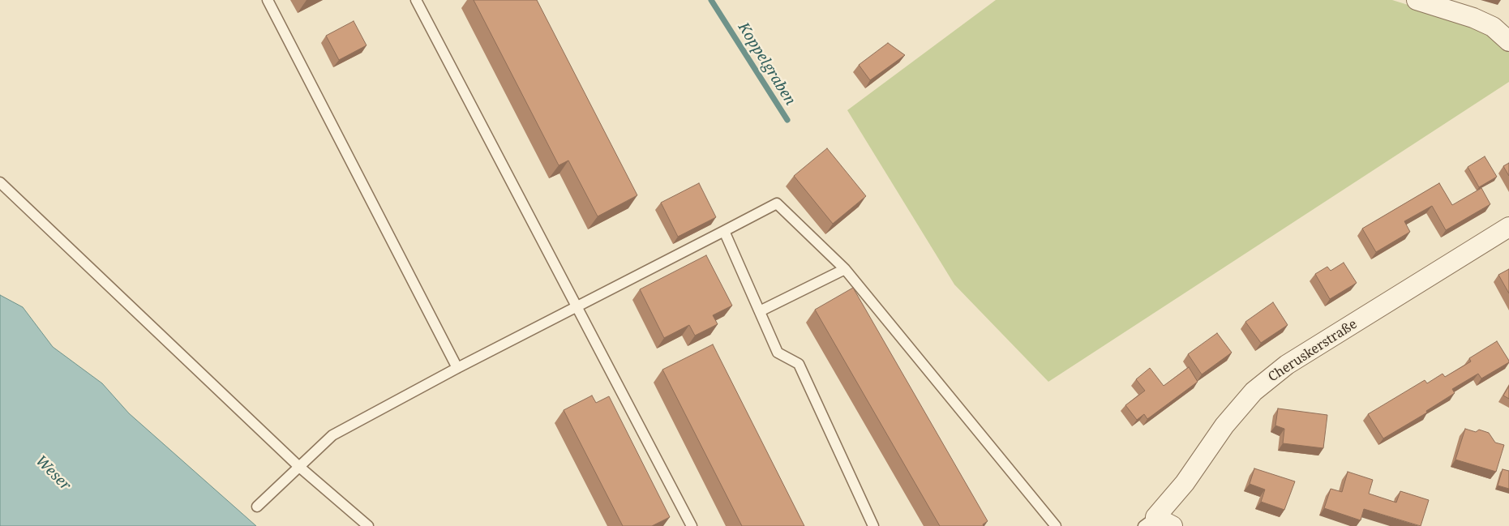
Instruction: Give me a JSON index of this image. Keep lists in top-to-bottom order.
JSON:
{
  "streets": {
    "street": ["Cheruskerstraße"]
  },
  "water": ["Koppelgraben", "Weser"]
}
